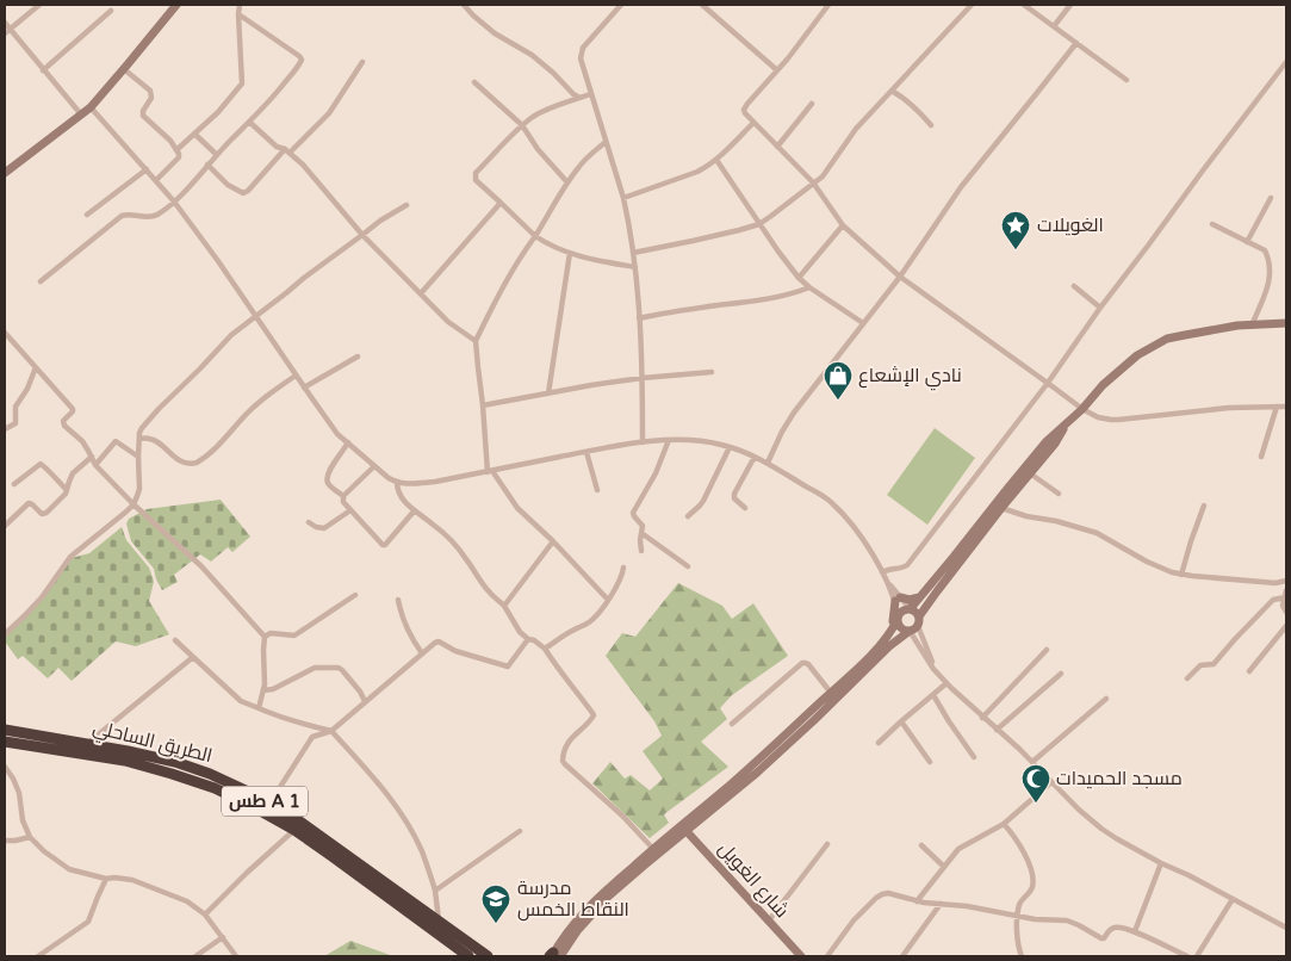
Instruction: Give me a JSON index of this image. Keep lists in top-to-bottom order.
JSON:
{
  "streets": {
    "highway": ["الطريق الساحلي", "طس A 1"],
    "street": ["شارع الغويل"]
  },
  "places": {
    "place": ["الغويلات"],
    "shop": ["نادي الإشعاع"],
    "mosque": ["مسجد الحميدات"],
    "school or university": ["مدرسة النقاط الخمس"]
  }
}
